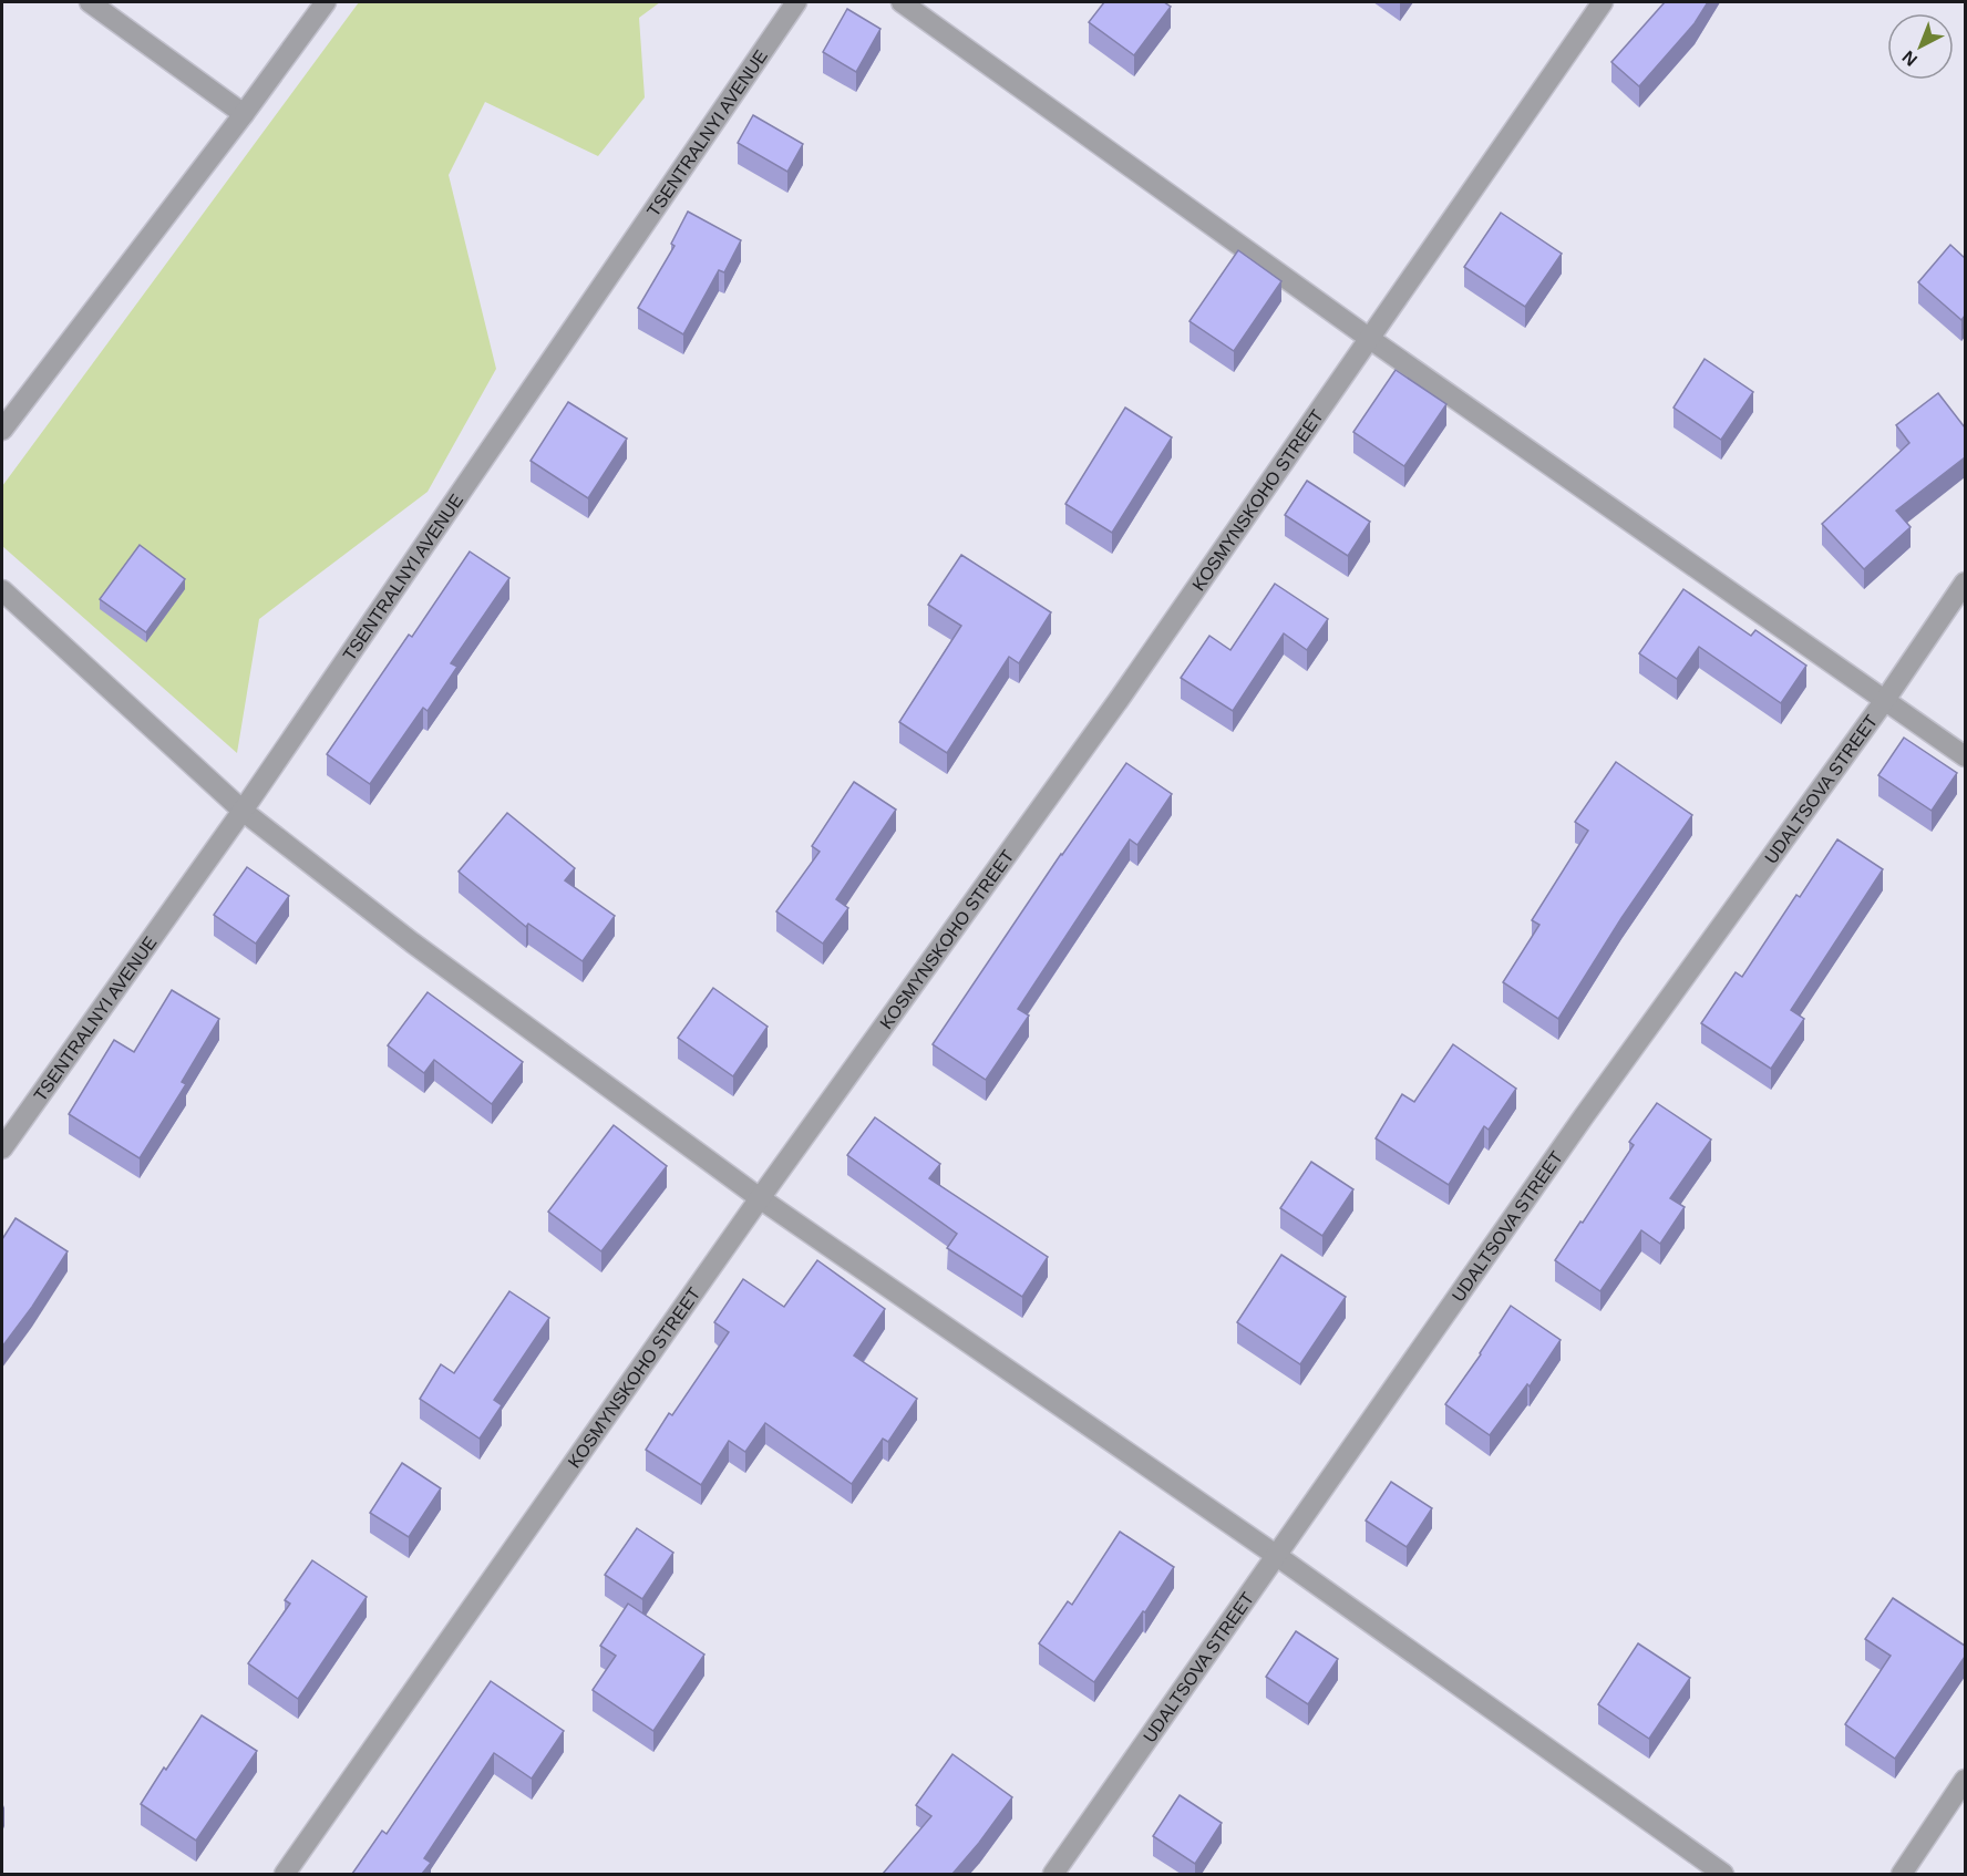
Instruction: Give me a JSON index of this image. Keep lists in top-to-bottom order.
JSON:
{
  "streets": {
    "street": ["TSENTRALNYI AVENUE", "KOSMYNSKOHO STREET", "UDALTSOVA STREET"]
  },
  "north": "bottom left"
}
